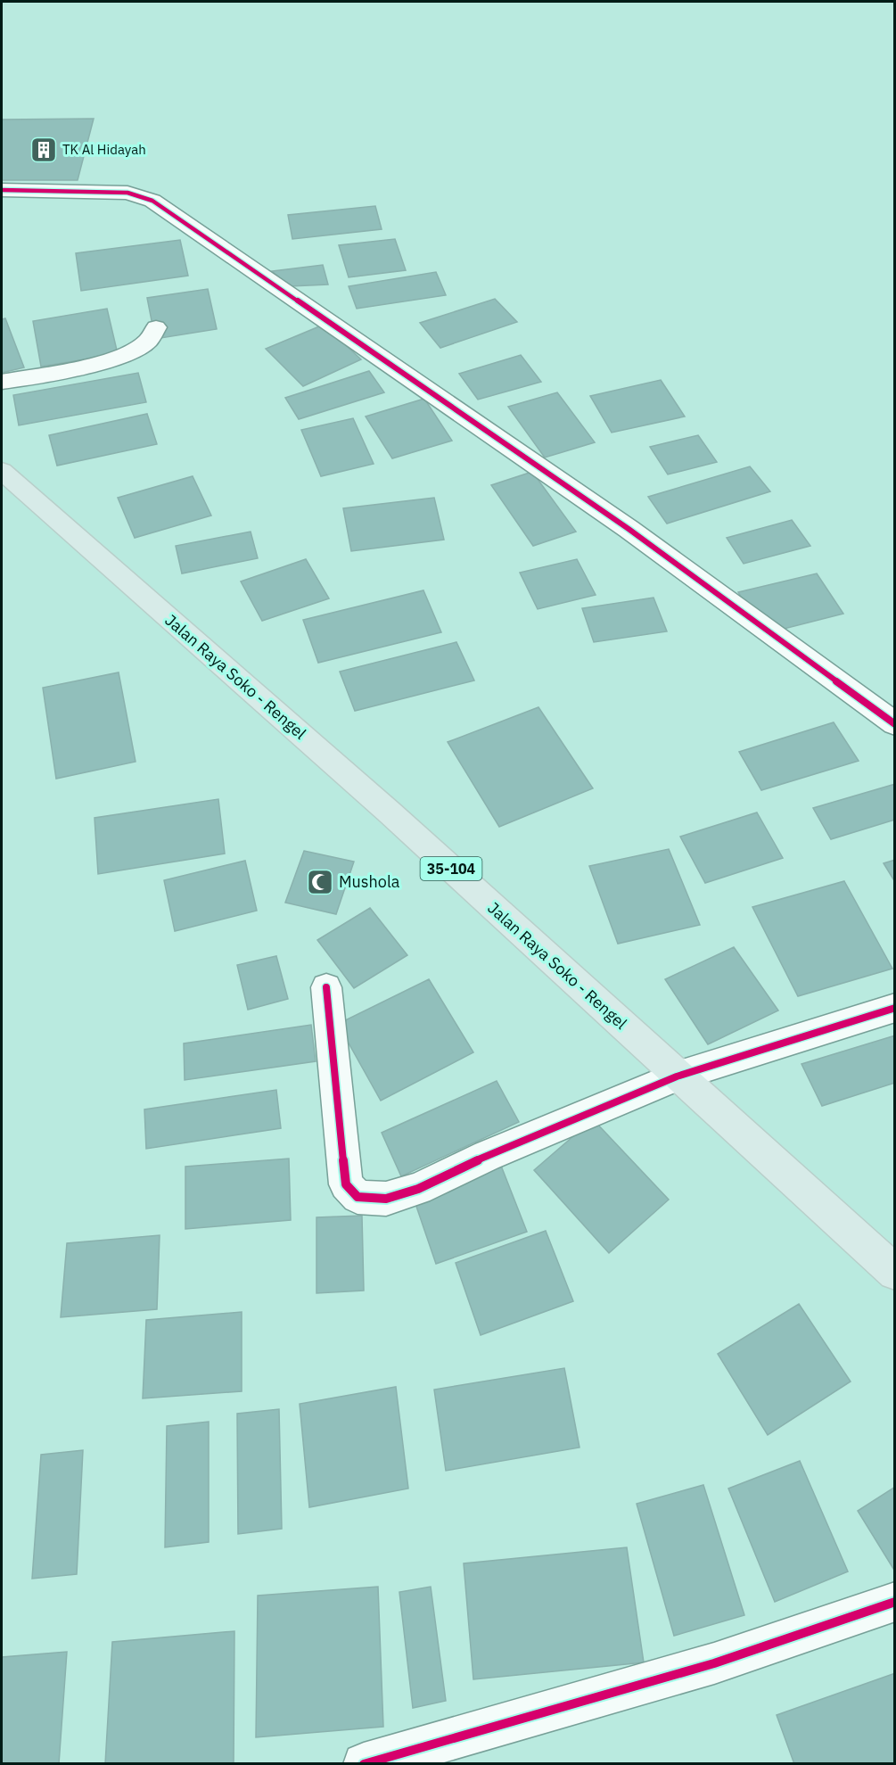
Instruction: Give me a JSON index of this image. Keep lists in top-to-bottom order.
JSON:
{
  "streets": {
    "main road": ["Jalan Raya Soko - Rengel", "35-104"]
  },
  "places": {
    "building": ["TK Al Hidayah"],
    "mosque": ["Mushola"]
  }
}
